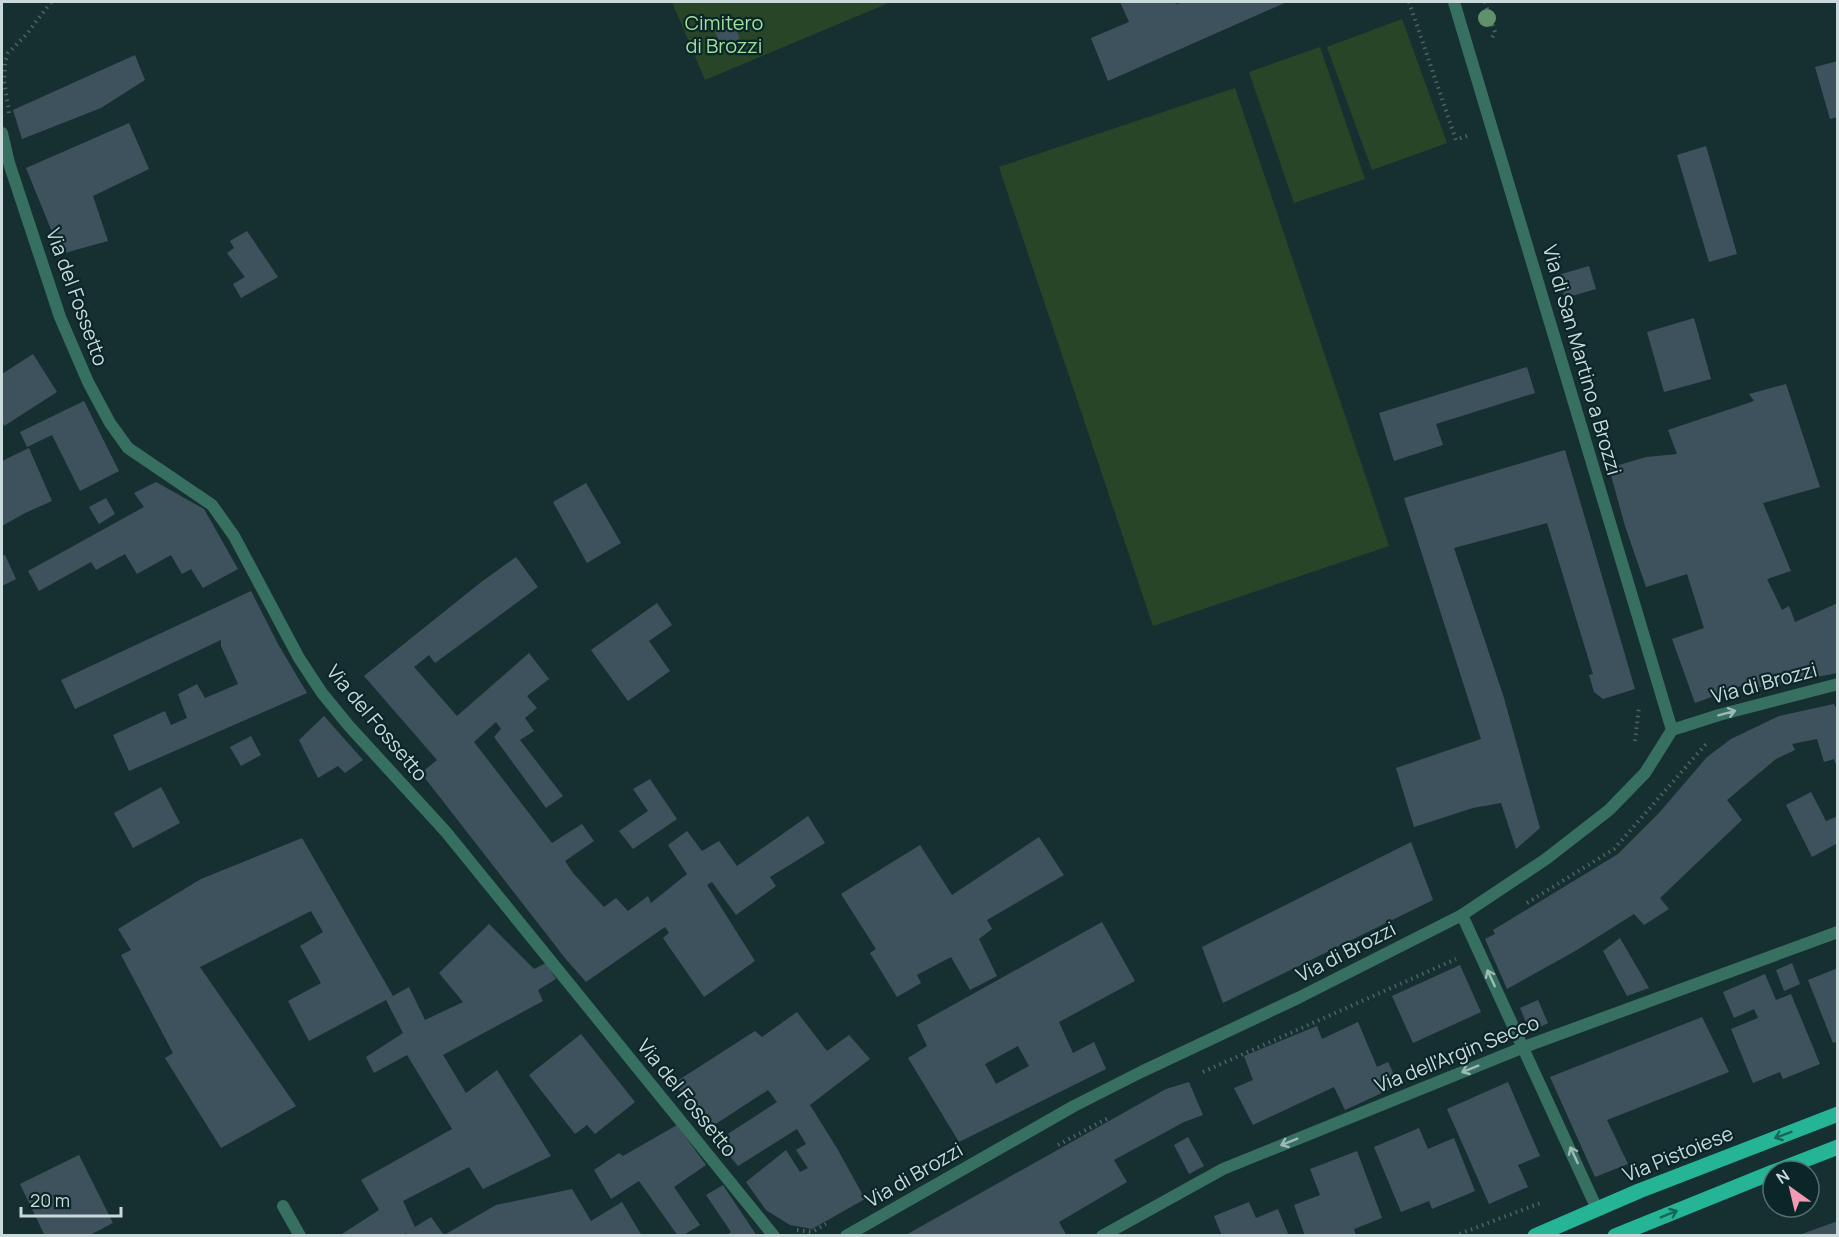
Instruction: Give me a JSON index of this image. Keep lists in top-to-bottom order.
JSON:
{
  "streets": {
    "main road": ["Via Pistoiese"],
    "street": [
      "Via del Fossetto",
      "Via di San Martino a Brozzi",
      "Via di Brozzi",
      "Via dell'Argin Secco"
    ]
  },
  "crossings": [
    ["Via di San Martino a Brozzi", "Via di Brozzi"]
  ],
  "one_way": ["Via dell'Argin Secco"],
  "parks": ["Cimitero di Brozzi"],
  "scale_bar": "20 m",
  "north": "top left"
}
